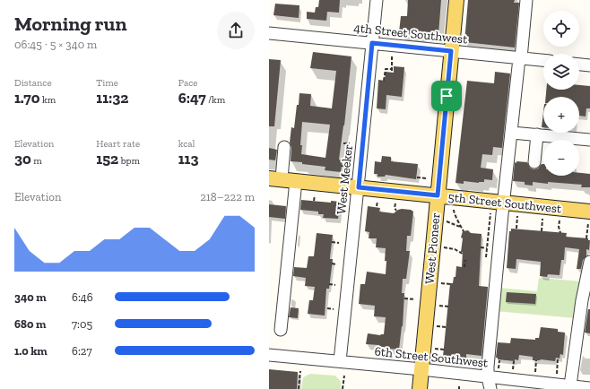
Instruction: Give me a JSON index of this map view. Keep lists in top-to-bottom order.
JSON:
{
  "streets": {
    "main road": ["5th Street Southwest", "West Pioneer"],
    "street": ["4th Street Southwest", "West Meeker", "6th Street Southwest"]
  },
  "crossings": [
    ["4th Street Southwest", "West Meeker"],
    ["4th Street Southwest", "West Pioneer"],
    ["West Meeker", "5th Street Southwest"],
    ["West Meeker", "6th Street Southwest"],
    ["5th Street Southwest", "West Pioneer"],
    ["West Pioneer", "6th Street Southwest"]
  ],
  "page": {
    "heading": ["Morning run", "06:45 · 5 × 340 m"],
    "map_buttons": ["+", "−"],
    "stats": [
      ["Distance", "1.70 km"],
      ["Time", "11:32"],
      ["Pace", "6:47 /km"],
      ["Elevation", "30 m"],
      ["Heart rate", "152 bpm"],
      ["kcal", "113"]
    ],
    "chart": ["Elevation", "218–222 m"],
    "list": [
      {
        "name": "340 m",
        "note": "6:46"
      },
      {
        "name": "680 m",
        "note": "7:05"
      },
      {
        "name": "1.0 km",
        "note": "6:27"
      }
    ]
  }
}
